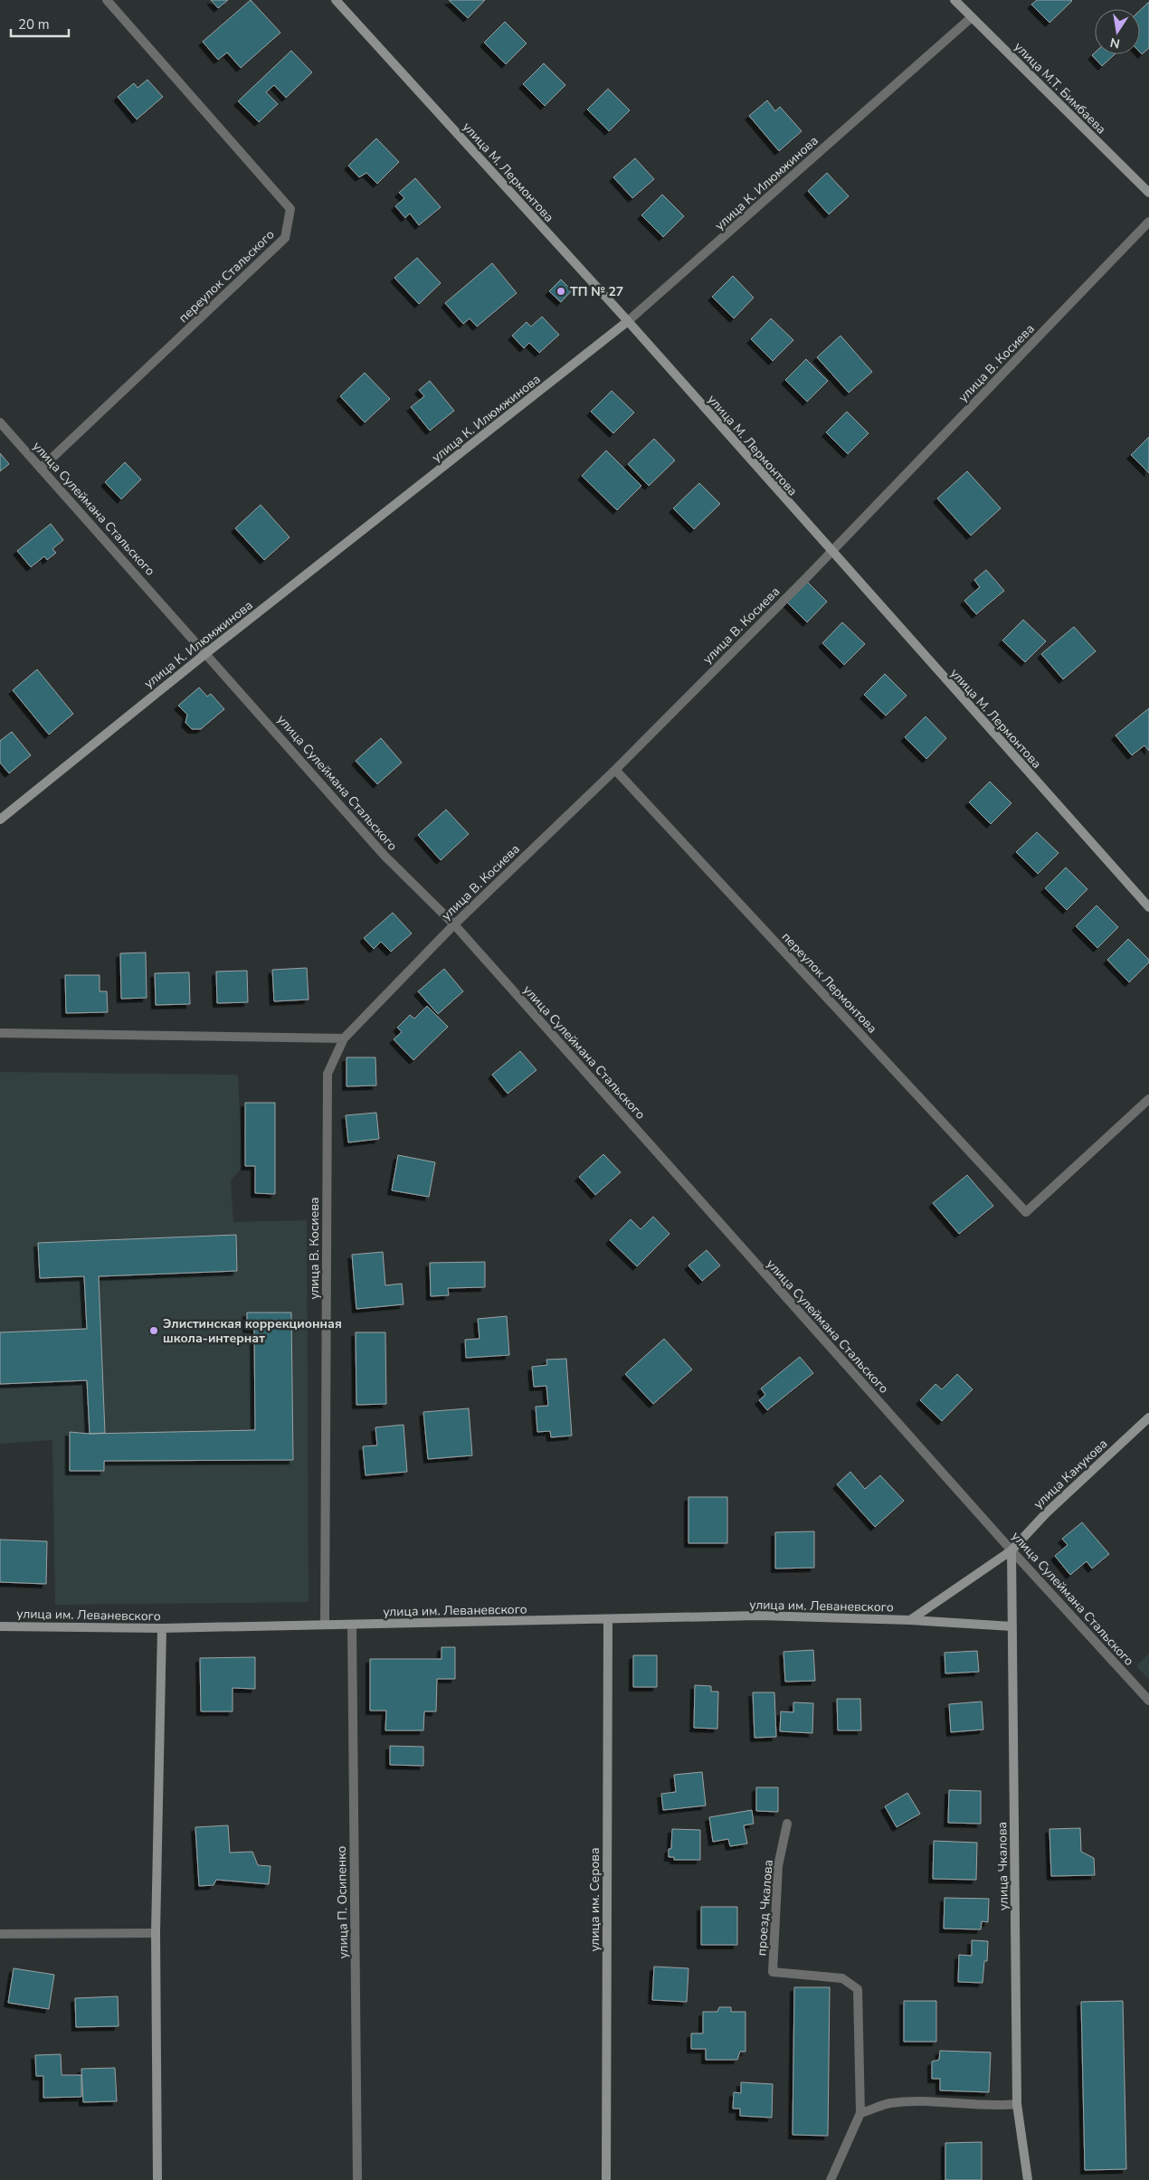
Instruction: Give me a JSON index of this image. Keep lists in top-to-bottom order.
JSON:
{
  "streets": {
    "street": [
      "улица М.Т. Бимбаева",
      "улица М. Лермонтова",
      "улица К. Илюмжинова",
      "переулок Стальского",
      "улица В. Косиева",
      "улица Сулеймана Стальского",
      "переулок Лермонтова",
      "улица Канукова",
      "улица им. Леваневского",
      "улица Чкалова",
      "улица им. Серова",
      "улица П. Осипенко",
      "проезд Чкалова"
    ]
  },
  "crossings": [
    ["улица М.Т. Бимбаева", "улица К. Илюмжинова"],
    ["улица М. Лермонтова", "улица К. Илюмжинова"],
    ["улица М. Лермонтова", "улица В. Косиева"],
    ["улица К. Илюмжинова", "улица Сулеймана Стальского"],
    ["переулок Стальского", "улица Сулеймана Стальского"],
    ["улица В. Косиева", "улица Сулеймана Стальского"],
    ["улица В. Косиева", "переулок Лермонтова"],
    ["улица В. Косиева", "улица им. Леваневского"],
    ["улица Сулеймана Стальского", "улица Канукова"],
    ["улица Сулеймана Стальского", "улица им. Леваневского"],
    ["улица Сулеймана Стальского", "улица Чкалова"],
    ["улица Канукова", "улица им. Леваневского"],
    ["улица Канукова", "улица Чкалова"],
    ["улица им. Леваневского", "улица Чкалова"],
    ["улица им. Леваневского", "улица им. Серова"],
    ["улица им. Леваневского", "улица П. Осипенко"]
  ],
  "places": ["ТП № 27", "Элистинская коррекционная школа-интернат"],
  "scale_bar": "20 m",
  "north": "bottom"
}
